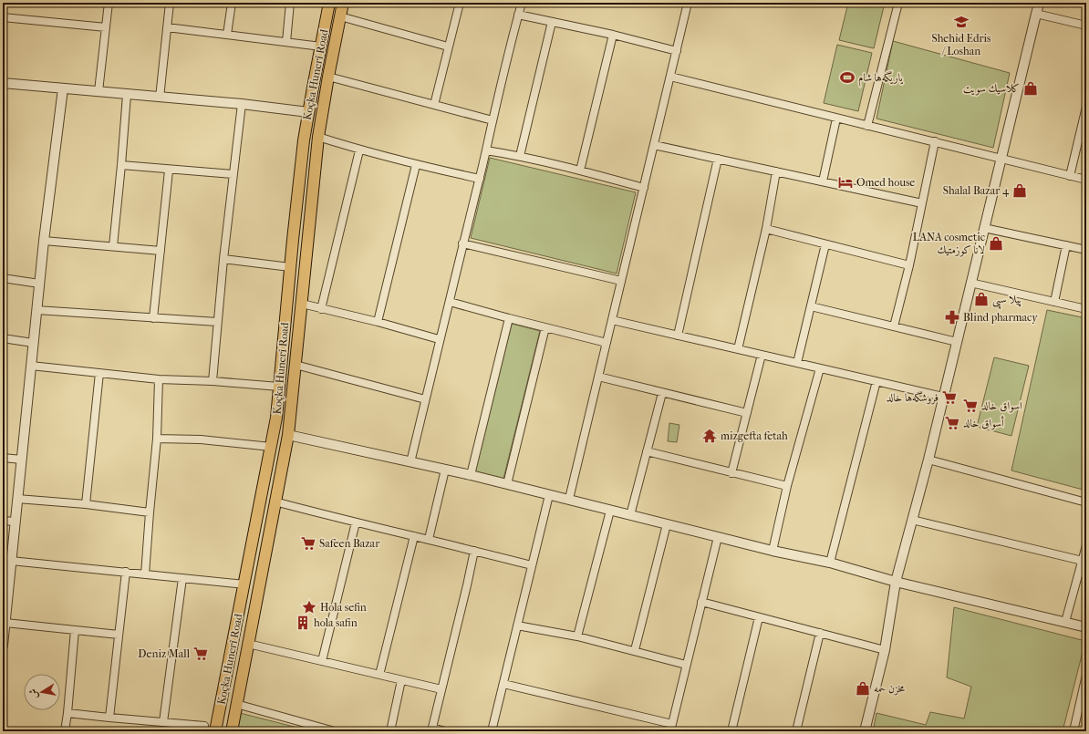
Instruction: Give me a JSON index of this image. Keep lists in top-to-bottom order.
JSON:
{
  "streets": {
    "main road": ["Koçka Hunerî Road"]
  },
  "places": {
    "school or university": ["Shehid Edris / Loshan"],
    "sports": ["ياريگه‌ها شام"],
    "shop": [
      "كلاسيك سويت",
      "Shalal Bazar 4",
      "LANA cosmetic لانا کوزمتیك",
      "پيلا سپى",
      "مخزن حمه"
    ],
    "hotel": ["Omed house"],
    "pharmacy": ["Blind pharmacy"],
    "supermarket": [
      "فروشگەها خالد",
      "اسواق خالد",
      "أسواق خالد",
      "Safeen Bazar",
      "Deniz Mall"
    ],
    "temple": ["mizgefta fetah"],
    "place": ["Hola sefin"],
    "building": ["hola safin"]
  },
  "north": "left"
}
